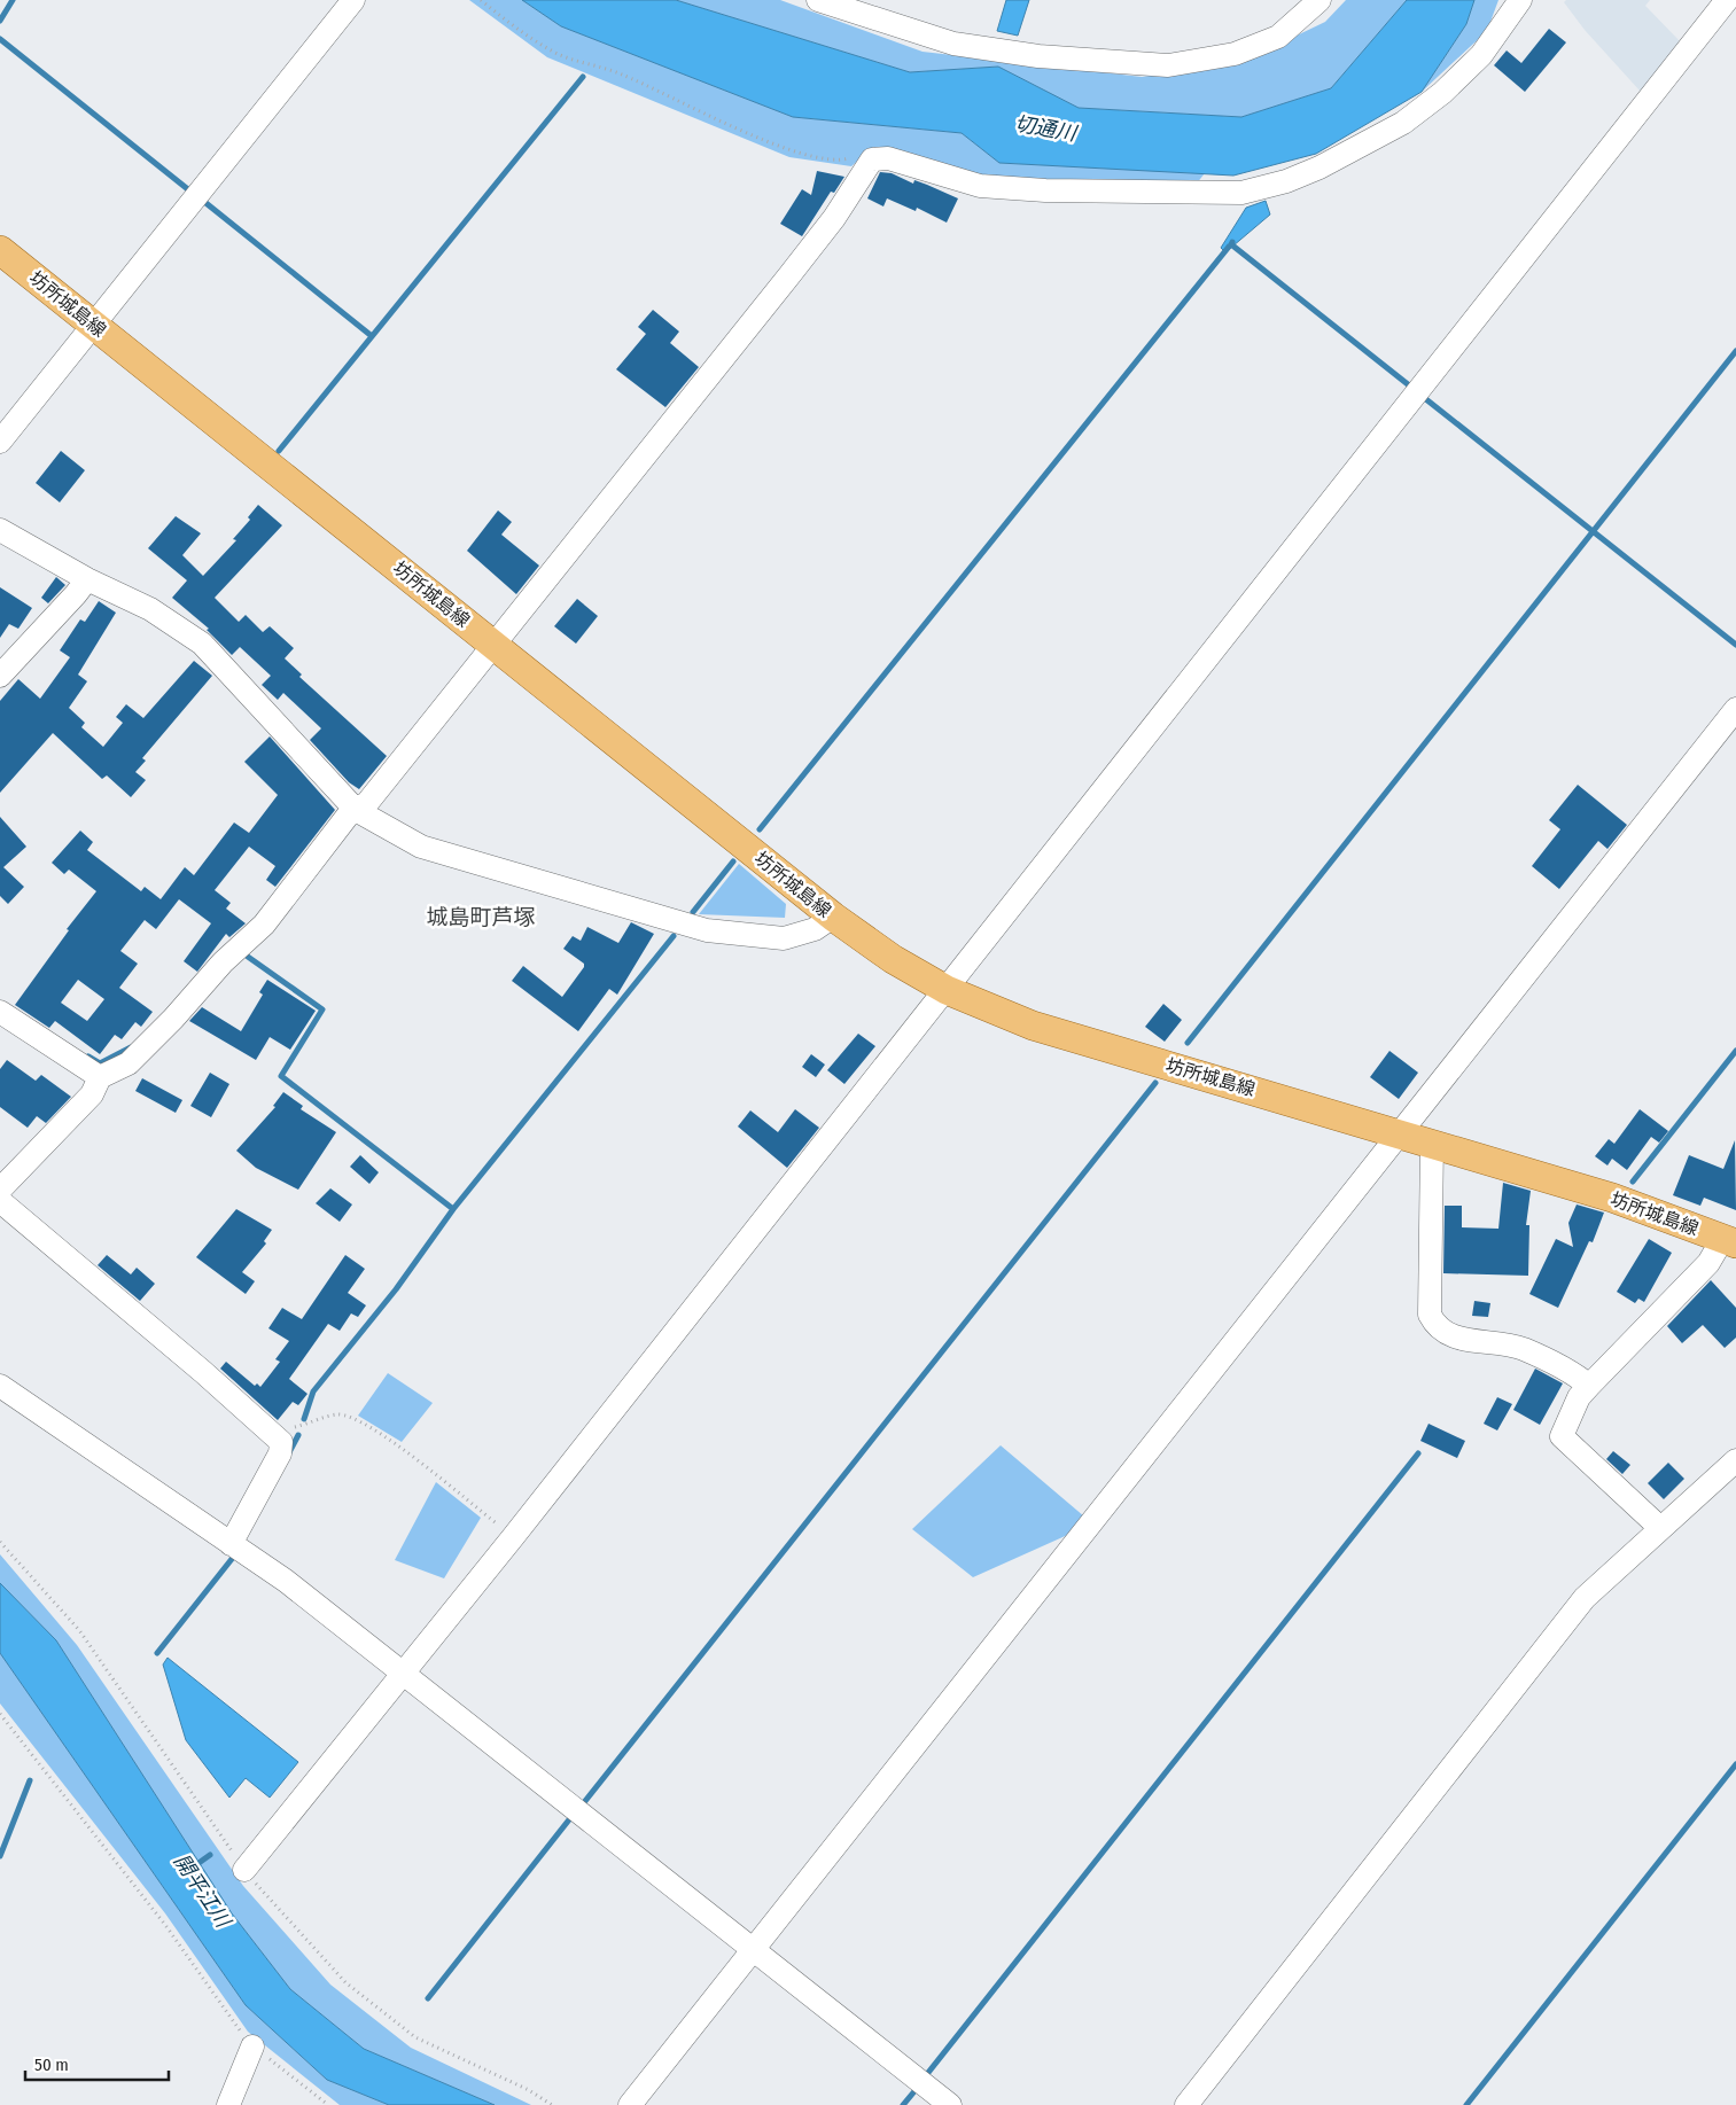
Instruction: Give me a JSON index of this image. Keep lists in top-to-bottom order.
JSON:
{
  "streets": {
    "main road": ["坊所城島線"]
  },
  "districts": ["城島町芦塚"],
  "water": ["切通川", "開平江川"],
  "scale_bar": "50 m"
}
